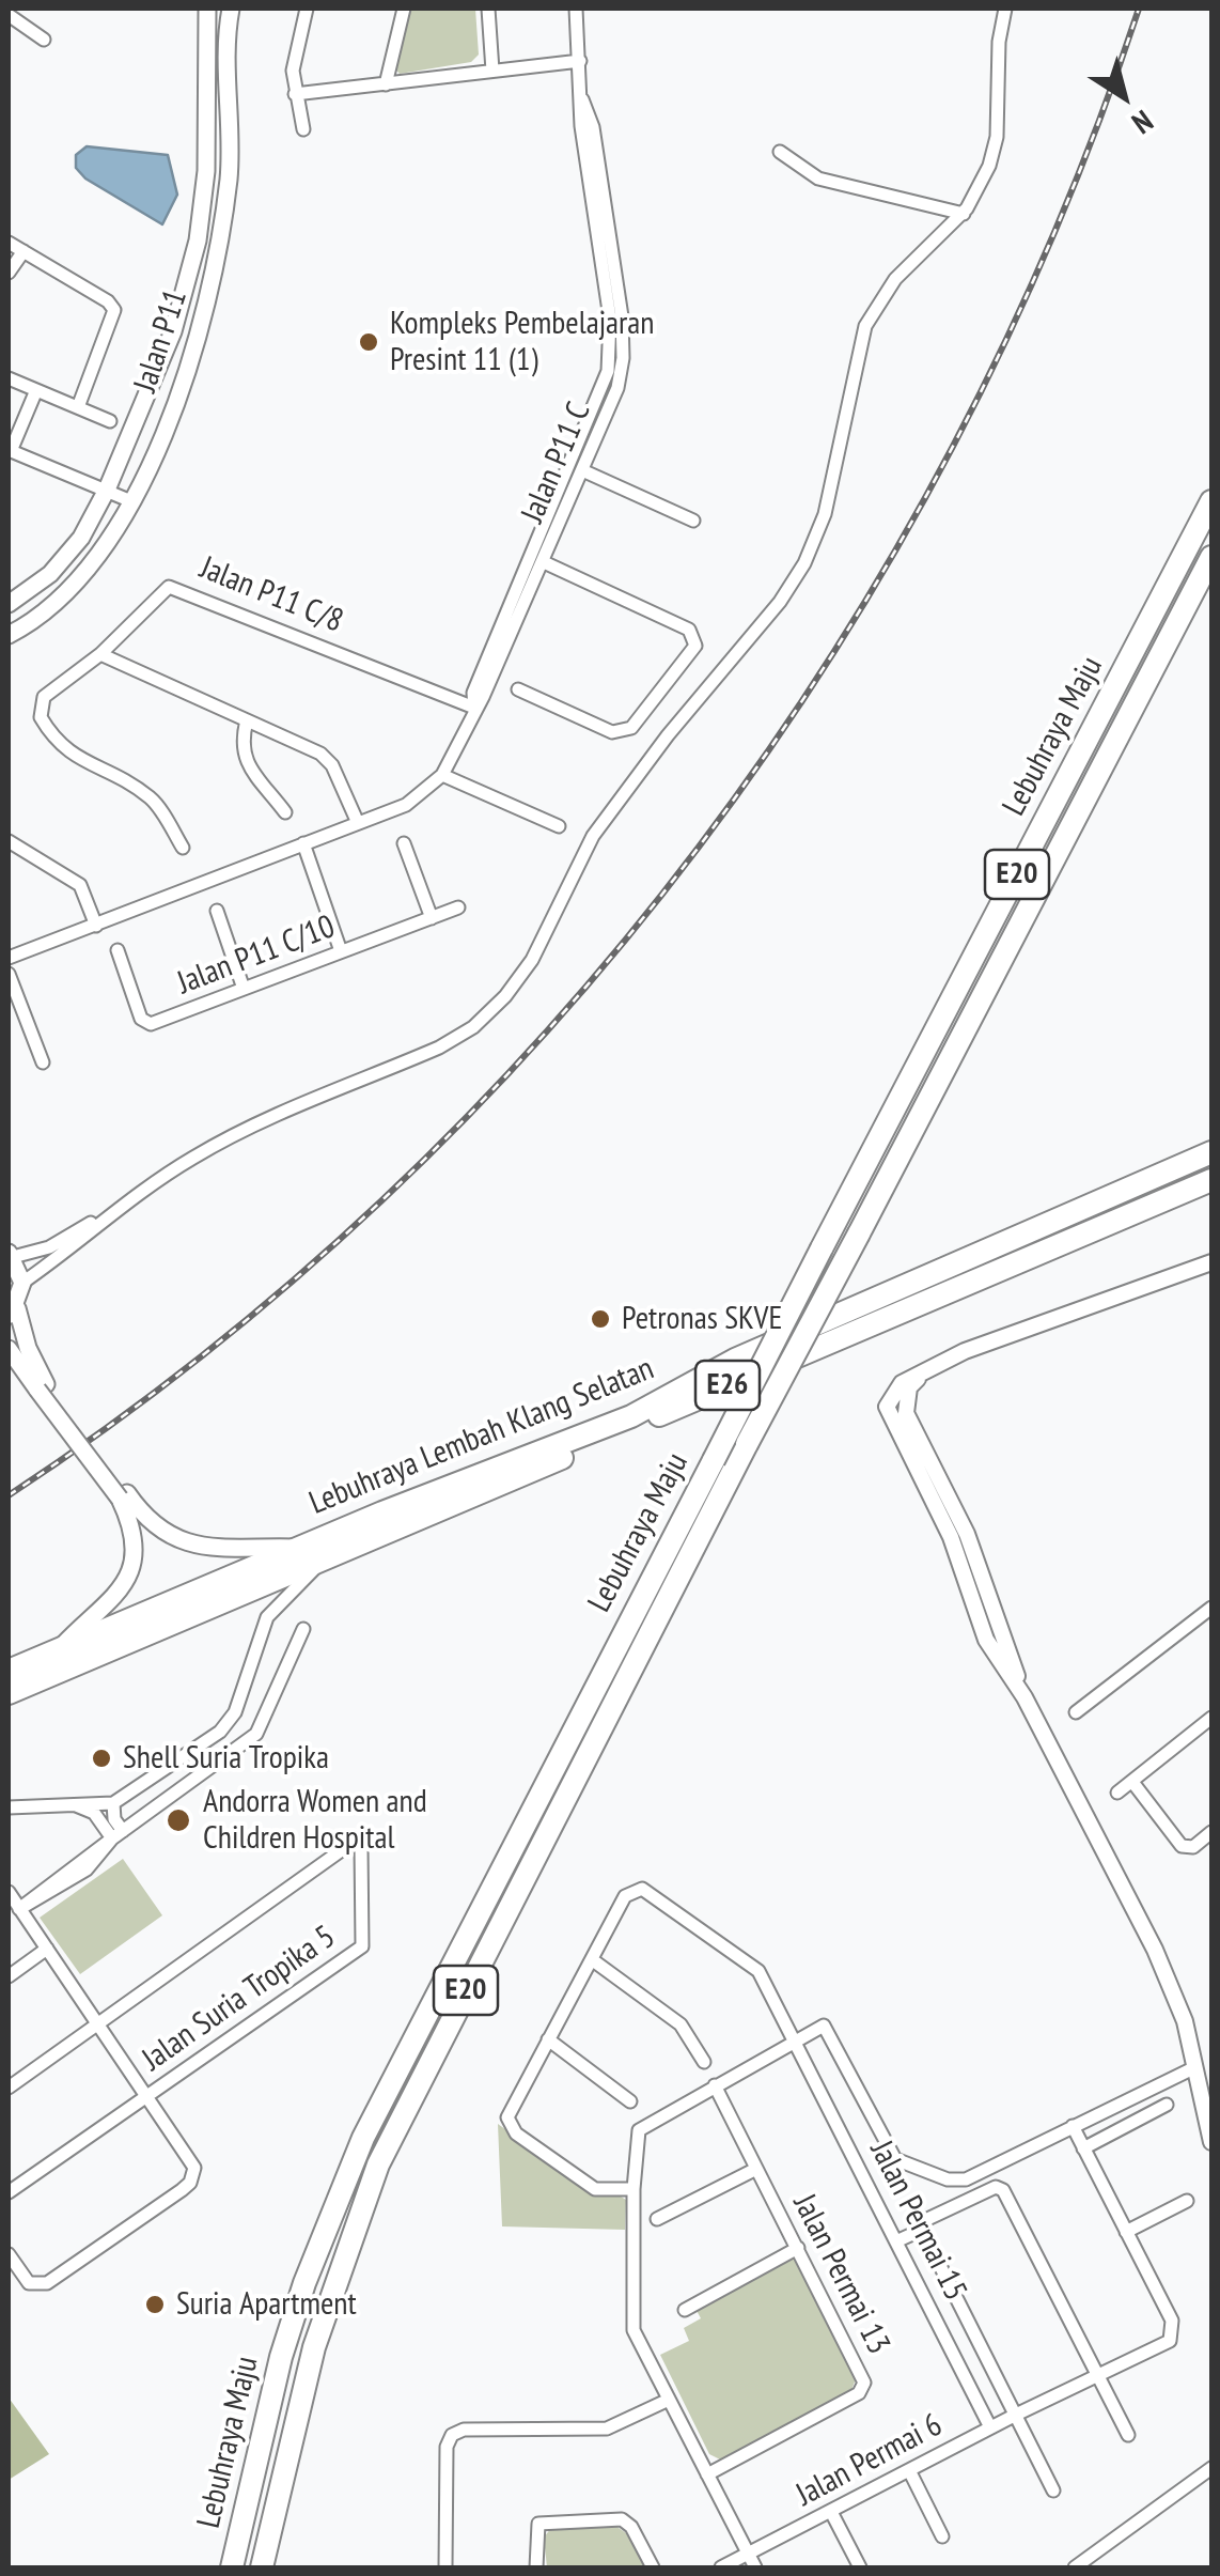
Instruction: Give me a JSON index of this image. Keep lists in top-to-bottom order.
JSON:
{
  "streets": {
    "highway": [
      "Lebuhraya Maju",
      "E20",
      "E26",
      "Lebuhraya Lembah Klang Selatan"
    ],
    "main road": ["Jalan P11"],
    "street": [
      "Jalan P11 C",
      "Jalan P11 C/8",
      "Jalan P11 C/10",
      "Jalan Suria Tropika 5",
      "Jalan Permai 15",
      "Jalan Permai 13",
      "Jalan Permai 6"
    ]
  },
  "crossings": [
    ["Jalan P11 C", "Jalan P11 C/8"],
    ["Jalan Permai 15", "Jalan Permai 6"]
  ],
  "places": [
    "Kompleks Pembelajaran Presint 11 (1)",
    "Petronas SKVE",
    "Shell Suria Tropika",
    "Andorra Women and Children Hospital",
    "Suria Apartment"
  ],
  "north": "bottom right"
}
